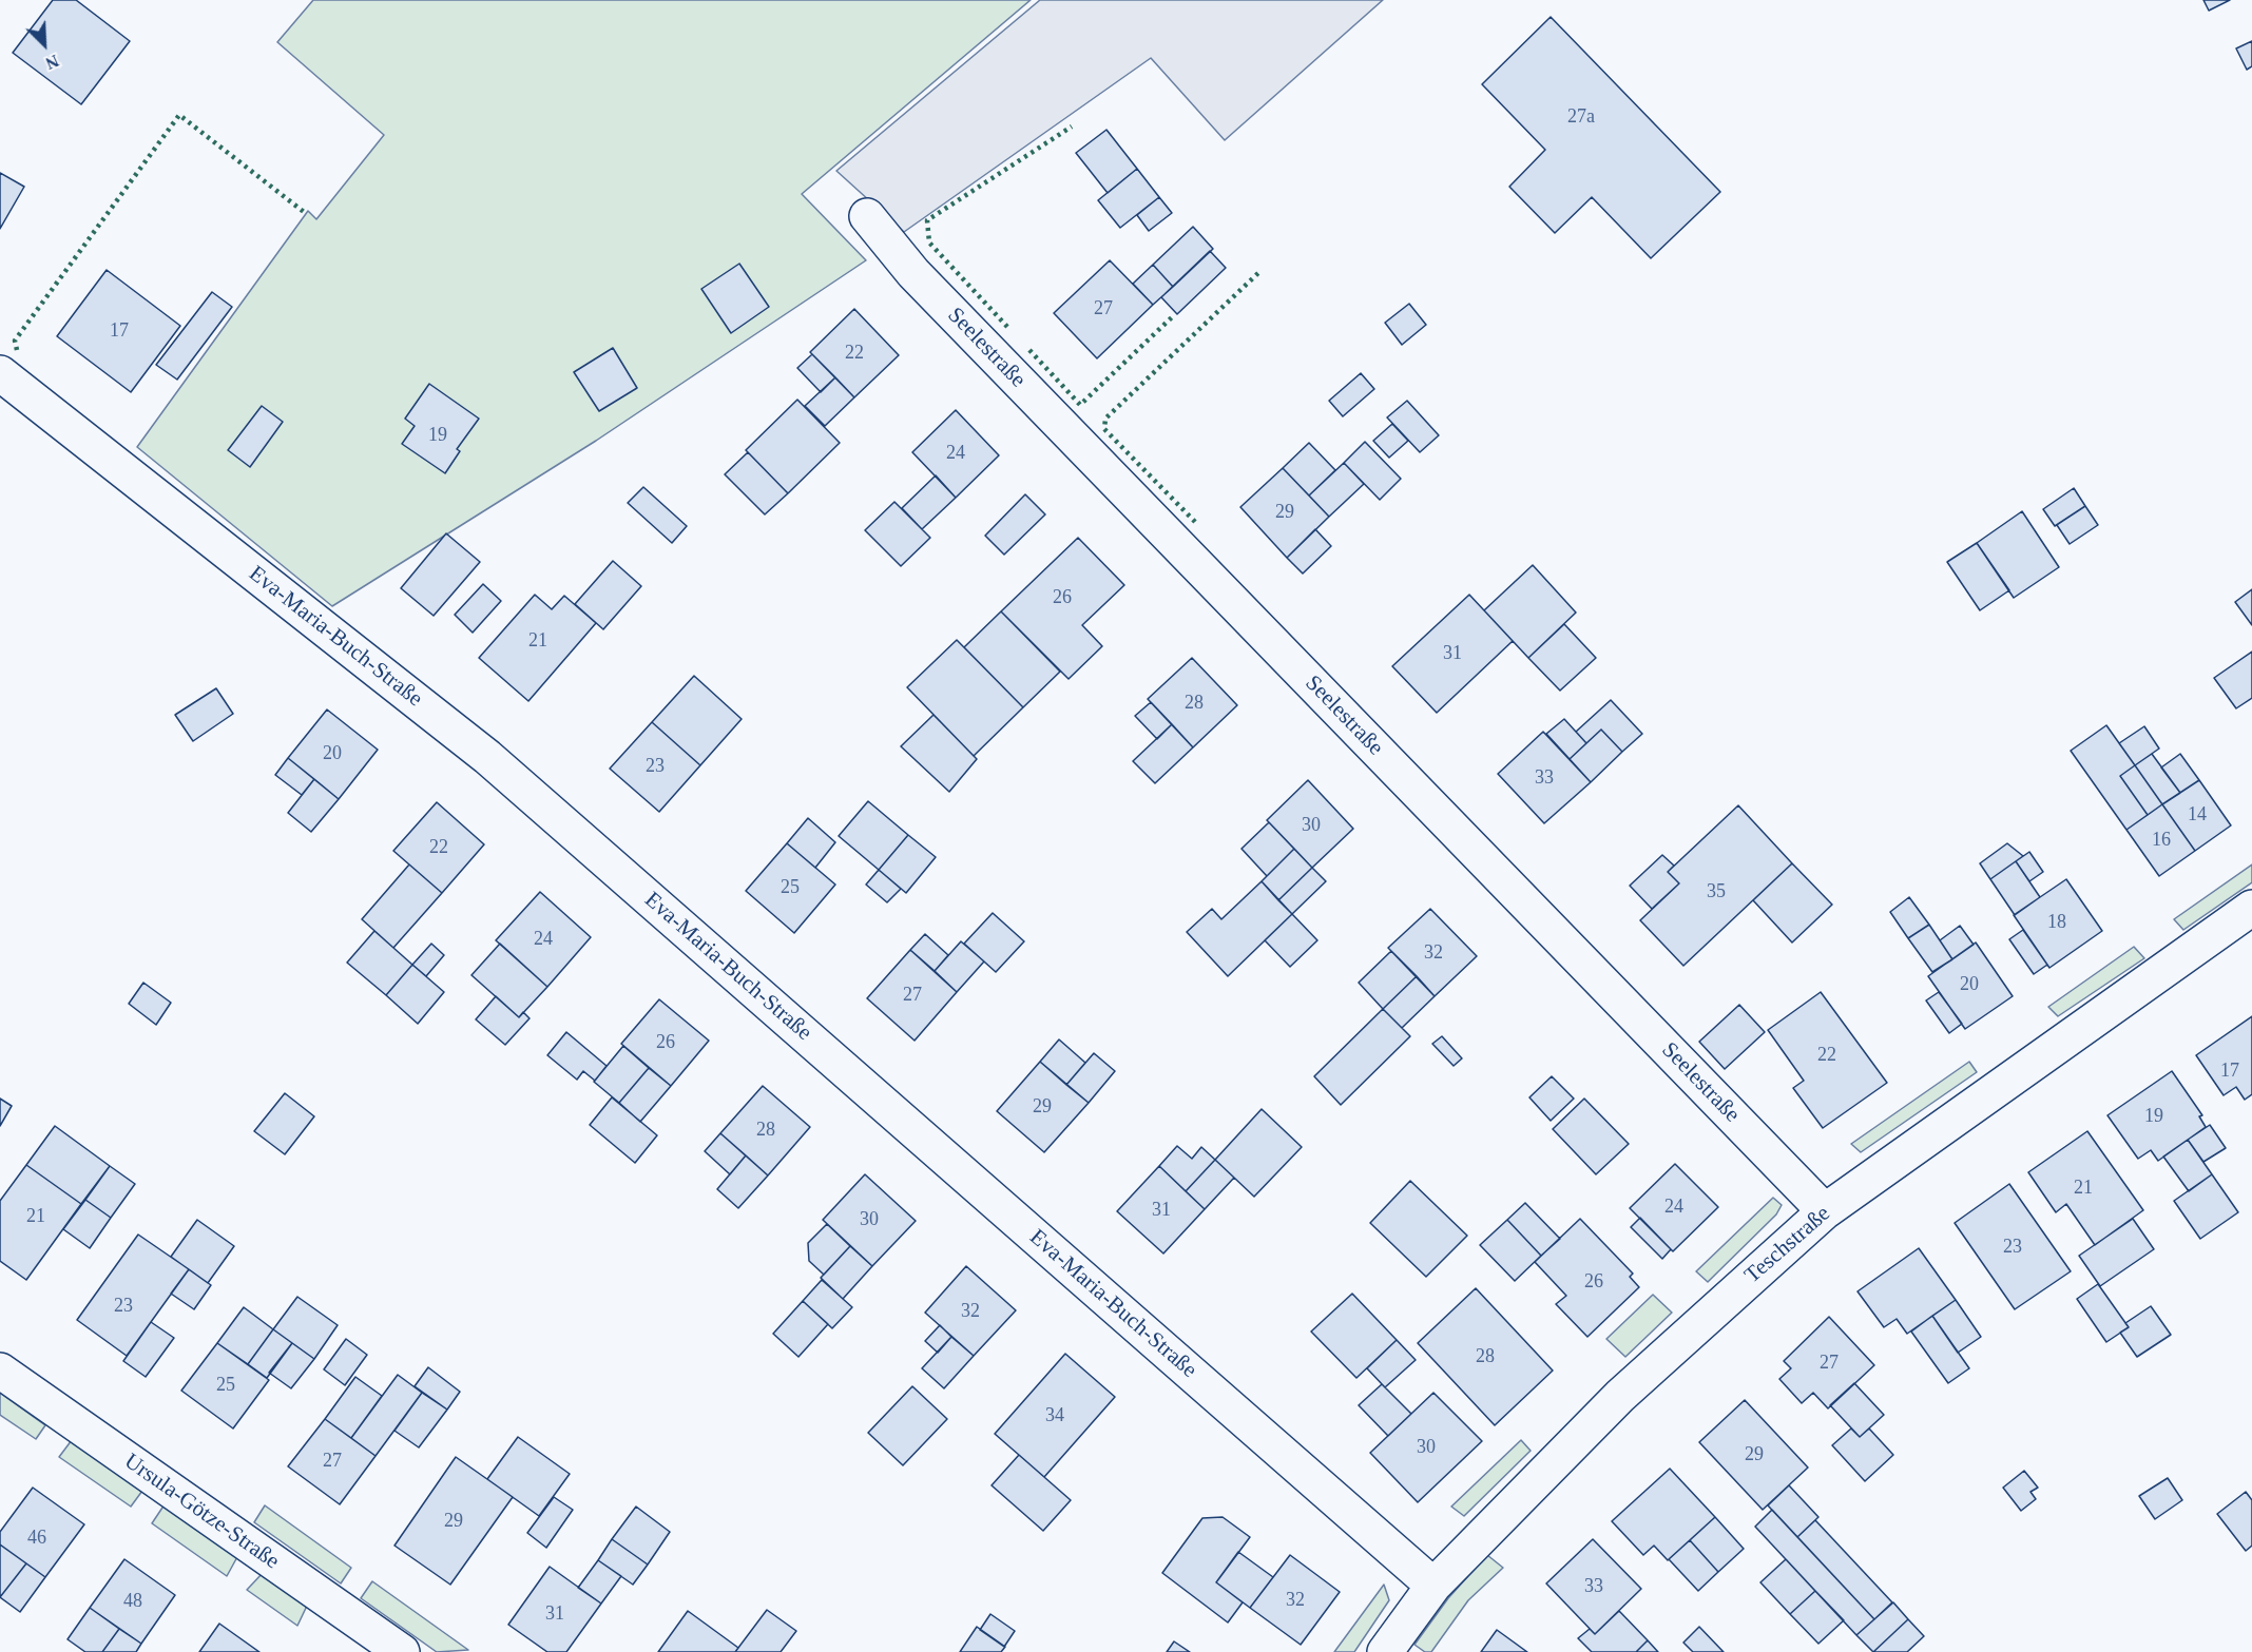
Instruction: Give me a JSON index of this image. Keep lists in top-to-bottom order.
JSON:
{
  "streets": {
    "street": [
      "Seelestraße",
      "Eva-Maria-Buch-Straße",
      "Teschstraße",
      "Ursula-Götze-Straße"
    ]
  },
  "crossings": [
    ["Seelestraße", "Teschstraße"],
    ["Eva-Maria-Buch-Straße", "Teschstraße"]
  ],
  "house_numbers": [
    "27a",
    "27",
    "17",
    "22",
    "19",
    "24",
    "29",
    "26",
    "21",
    "31",
    "28",
    "20",
    "23",
    "33",
    "14",
    "30",
    "16",
    "22",
    "25",
    "35",
    "18",
    "24",
    "32",
    "20",
    "27",
    "26",
    "22",
    "17",
    "29",
    "19",
    "28",
    "21",
    "24",
    "31",
    "21",
    "30",
    "23",
    "26",
    "23",
    "32",
    "28",
    "27",
    "25",
    "34",
    "30",
    "29",
    "27",
    "29",
    "46",
    "33",
    "32",
    "48",
    "31"
  ],
  "north": "bottom right"
}
